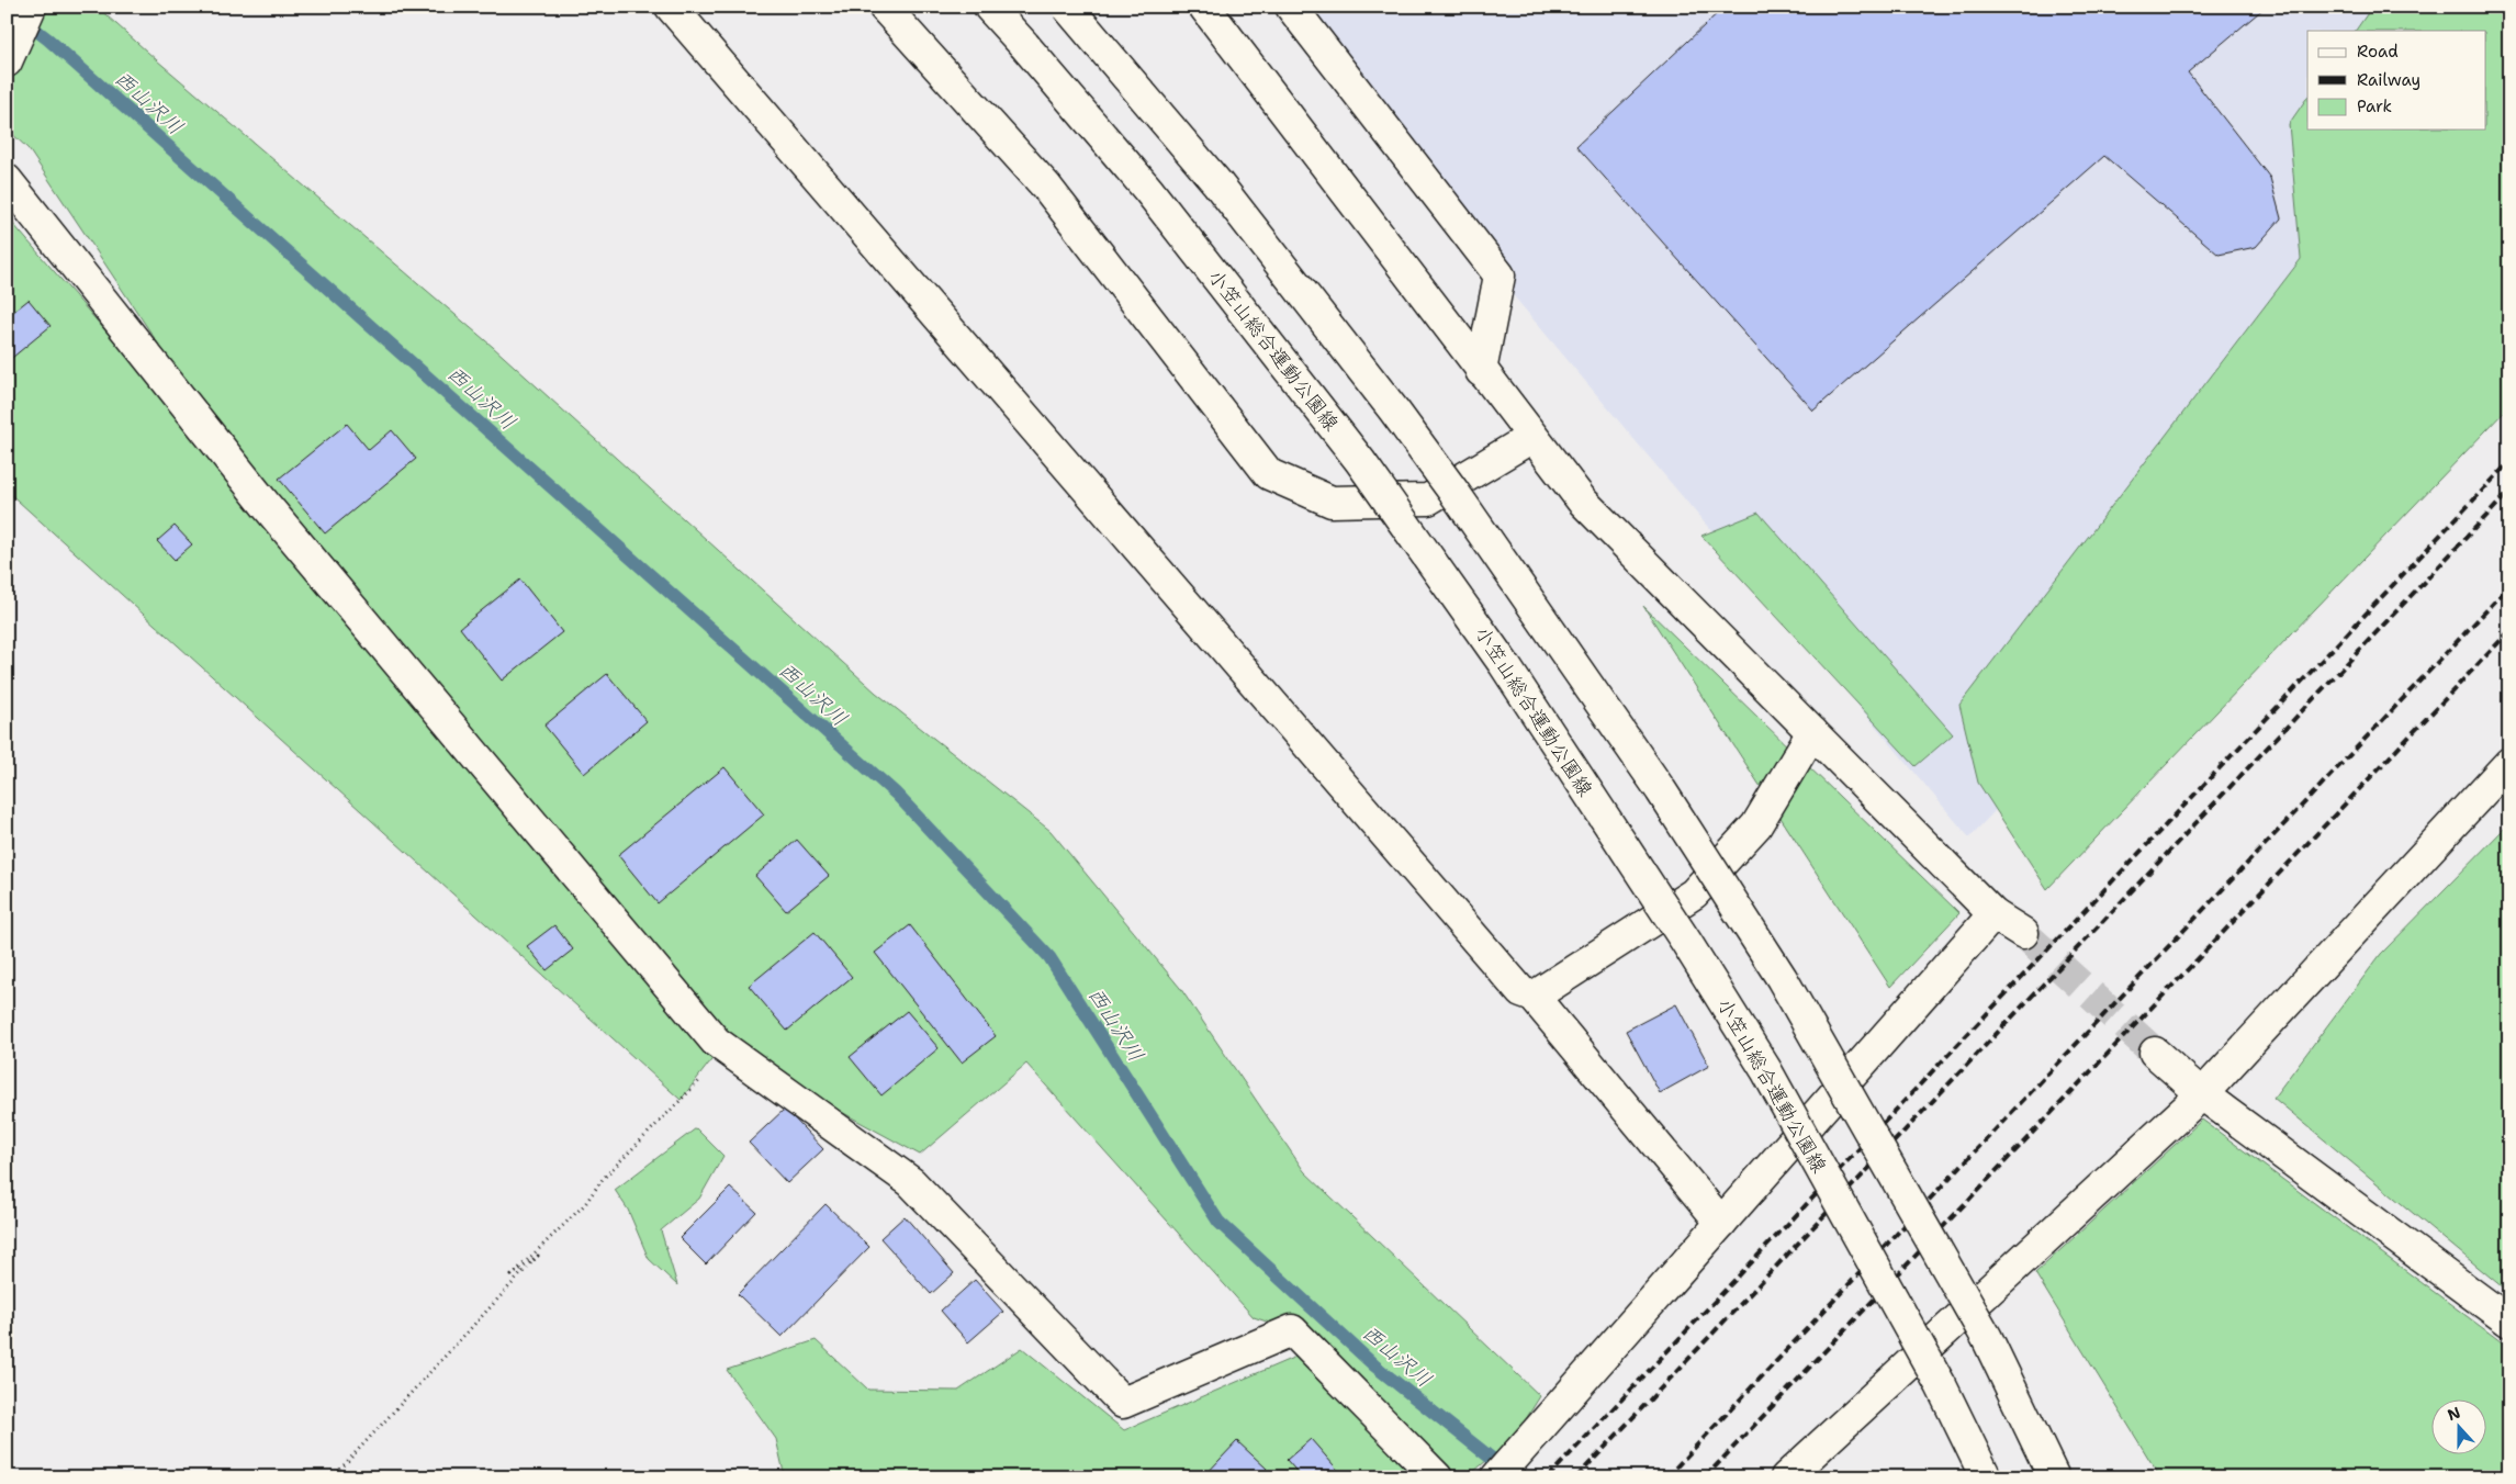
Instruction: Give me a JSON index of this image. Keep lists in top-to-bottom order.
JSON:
{
  "streets": {
    "street": ["小笠山総合運動公園線"]
  },
  "water": ["西山沢川"],
  "legend": ["Road", "Railway", "Park"],
  "north": "top"
}
